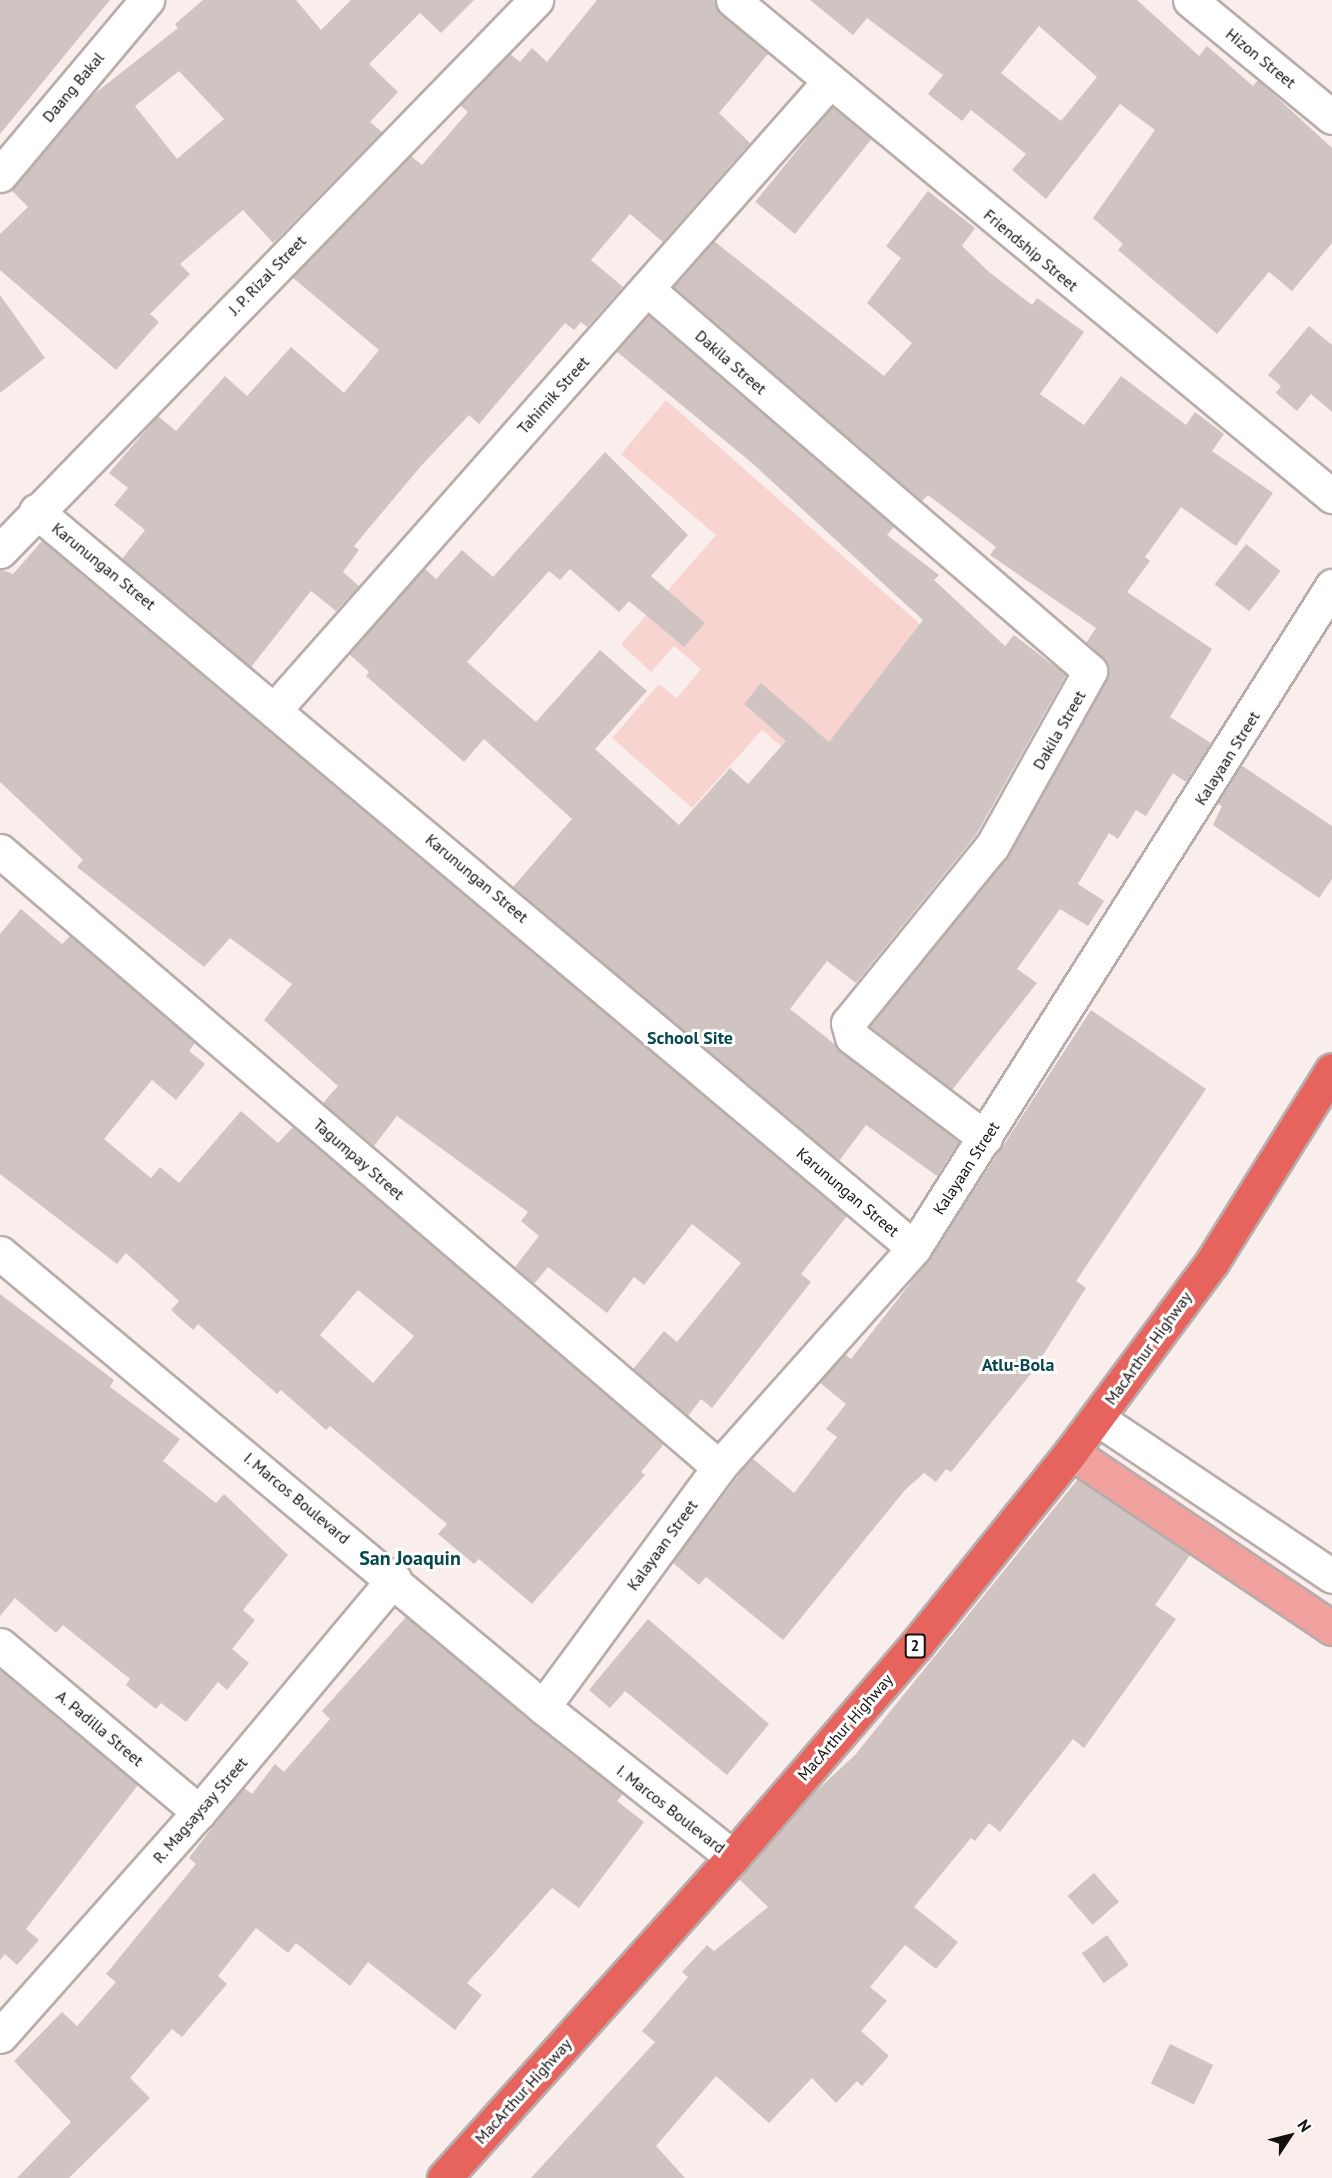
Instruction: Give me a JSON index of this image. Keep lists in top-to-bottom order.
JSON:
{
  "streets": {
    "highway": ["MacArthur Highway", "2"],
    "street": [
      "Hizon Street",
      "Daang Bakal",
      "Friendship Street",
      "J. P. Rizal Street",
      "Dakila Street",
      "Tahimik Street",
      "Karunungan Street",
      "Kalayaan Street",
      "Tagumpay Street",
      "I. Marcos Boulevard",
      "A. Padilla Street",
      "R. Magsaysay Street"
    ]
  },
  "crossings": [
    ["Friendship Street", "Tahimik Street"],
    ["J. P. Rizal Street", "Karunungan Street"],
    ["Dakila Street", "Tahimik Street"],
    ["Dakila Street", "Kalayaan Street"],
    ["Tahimik Street", "Karunungan Street"],
    ["Karunungan Street", "Kalayaan Street"],
    ["Kalayaan Street", "Tagumpay Street"],
    ["Kalayaan Street", "I. Marcos Boulevard"],
    ["MacArthur Highway", "I. Marcos Boulevard"],
    ["I. Marcos Boulevard", "R. Magsaysay Street"],
    ["A. Padilla Street", "R. Magsaysay Street"]
  ],
  "districts": ["School Site", "Atlu-Bola", "San Joaquin"],
  "north": "top right"
}
